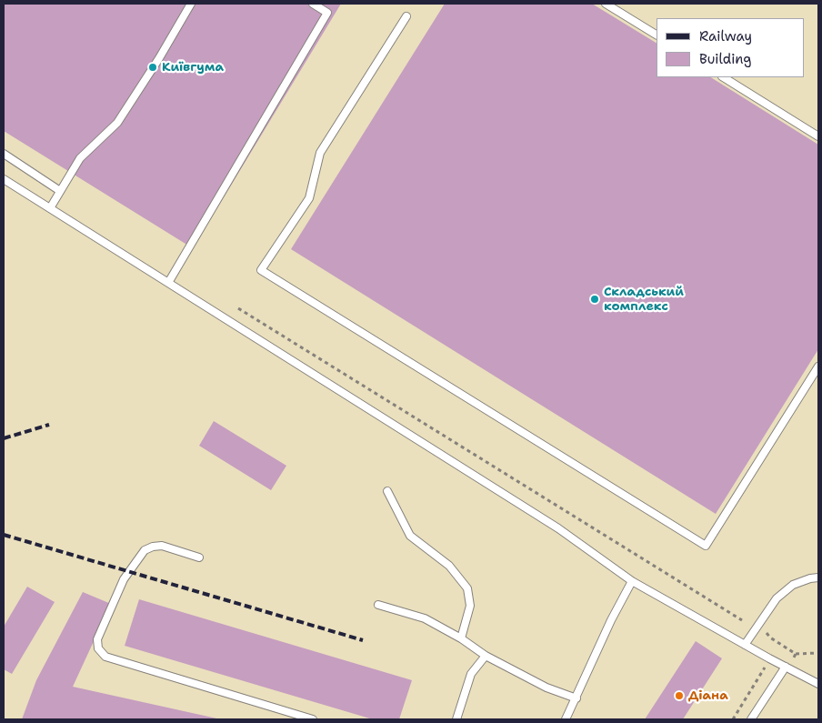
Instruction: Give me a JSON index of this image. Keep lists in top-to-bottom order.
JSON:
{
  "places": ["Київгума", "Складський комплекс", "Діана"],
  "legend": ["Railway", "Building"]
}
